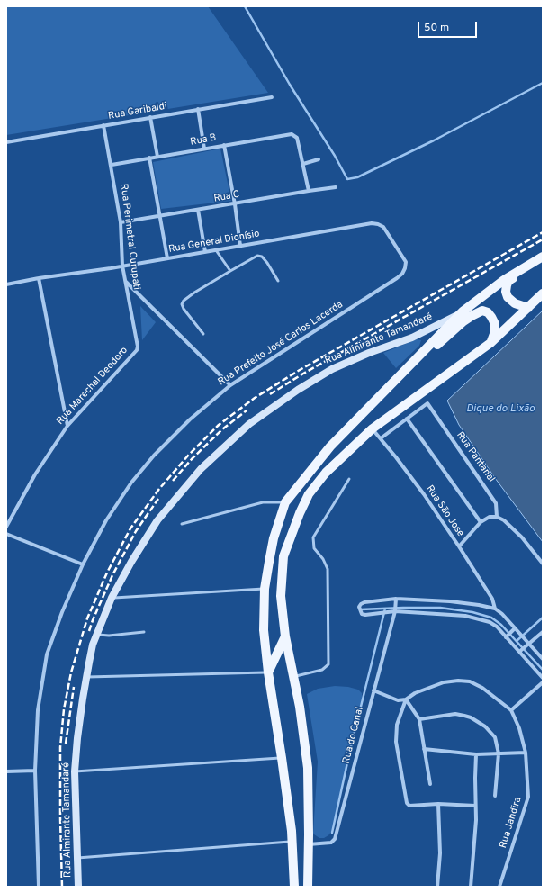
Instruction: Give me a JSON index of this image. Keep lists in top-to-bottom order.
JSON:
{
  "streets": {
    "main road": ["Rua Almirante Tamandaré"],
    "street": [
      "Rua Garibaldi",
      "Rua B",
      "Rua C",
      "Rua Perimetral Curupati",
      "Rua General Dionísio",
      "Rua Prefeito José Carlos Lacerda",
      "Rua Marechal Deodoro",
      "Rua Pantanal",
      "Rua Sāo Jose",
      "Rua do Canal",
      "Rua Jandira"
    ]
  },
  "crossings": [
    ["Rua Garibaldi", "Rua Perimetral Curupati"],
    ["Rua B", "Rua Perimetral Curupati"],
    ["Rua C", "Rua Perimetral Curupati"],
    ["Rua Perimetral Curupati", "Rua General Dionísio"],
    ["Rua Perimetral Curupati", "Rua Marechal Deodoro"],
    ["Rua General Dionísio", "Rua Prefeito José Carlos Lacerda"],
    ["Rua Pantanal", "Rua Sāo Jose"]
  ],
  "water": ["Dique do Lixão"],
  "scale_bar": "50 m"
}
